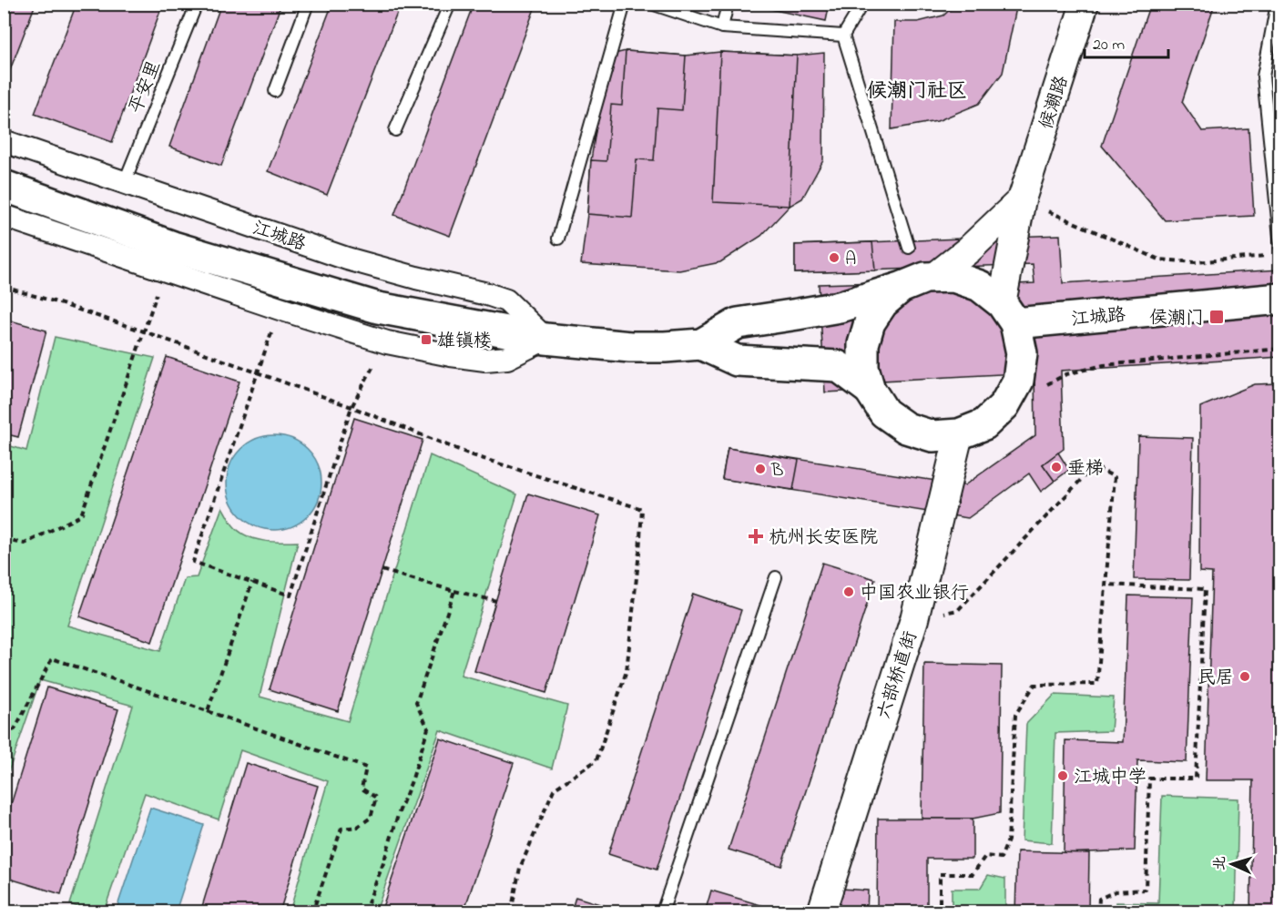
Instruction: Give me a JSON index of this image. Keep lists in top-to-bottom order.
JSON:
{
  "streets": {
    "main road": ["江城路"],
    "street": ["候潮路", "六部桥直街"],
    "lane": ["平安里"]
  },
  "crossings": [
    ["平安里", "江城路"],
    ["候潮路", "江城路"],
    ["候潮路", "六部桥直街"],
    ["江城路", "六部桥直街"]
  ],
  "districts": ["候潮门社区"],
  "places": {
    "other": [
      "A",
      "垂梯",
      "B",
      "中国农业银行",
      "民居",
      "江城中学"
    ],
    "transit": ["侯潮门", "雄镇楼"],
    "health": ["杭州长安医院"]
  },
  "scale_bar": "20 m",
  "north": "left"
}
